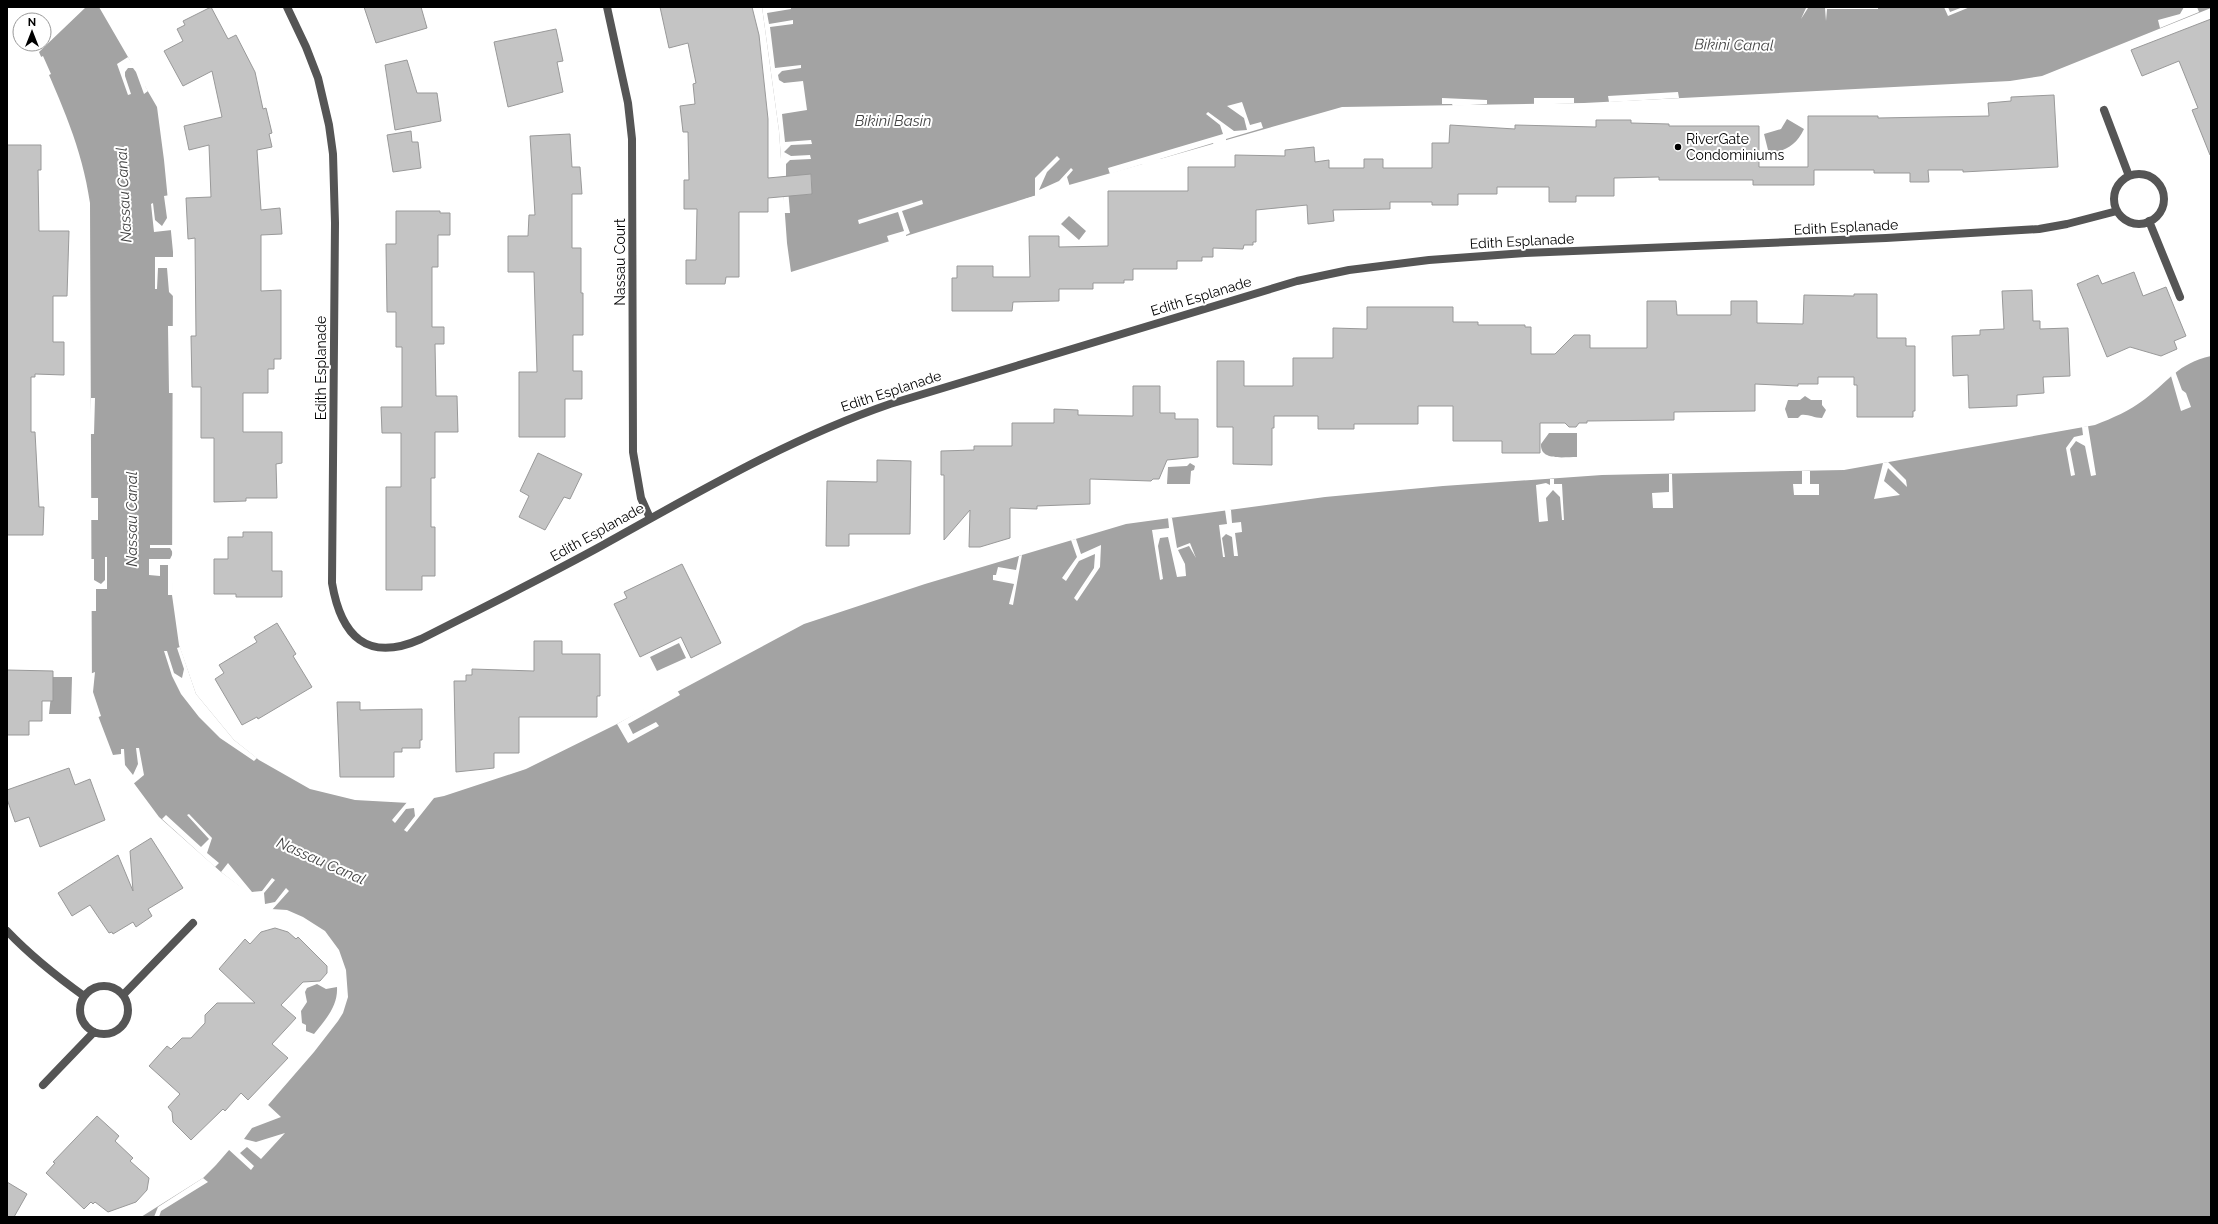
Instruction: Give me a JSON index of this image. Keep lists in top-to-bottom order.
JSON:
{
  "streets": {
    "street": ["Edith Esplanade", "Nassau Court"]
  },
  "crossings": [
    ["Edith Esplanade", "Nassau Court"]
  ],
  "water": ["Bikini Canal", "Bikini Basin", "Nassau Canal"],
  "places": ["RiverGate Condominiums"],
  "north": "top"
}
